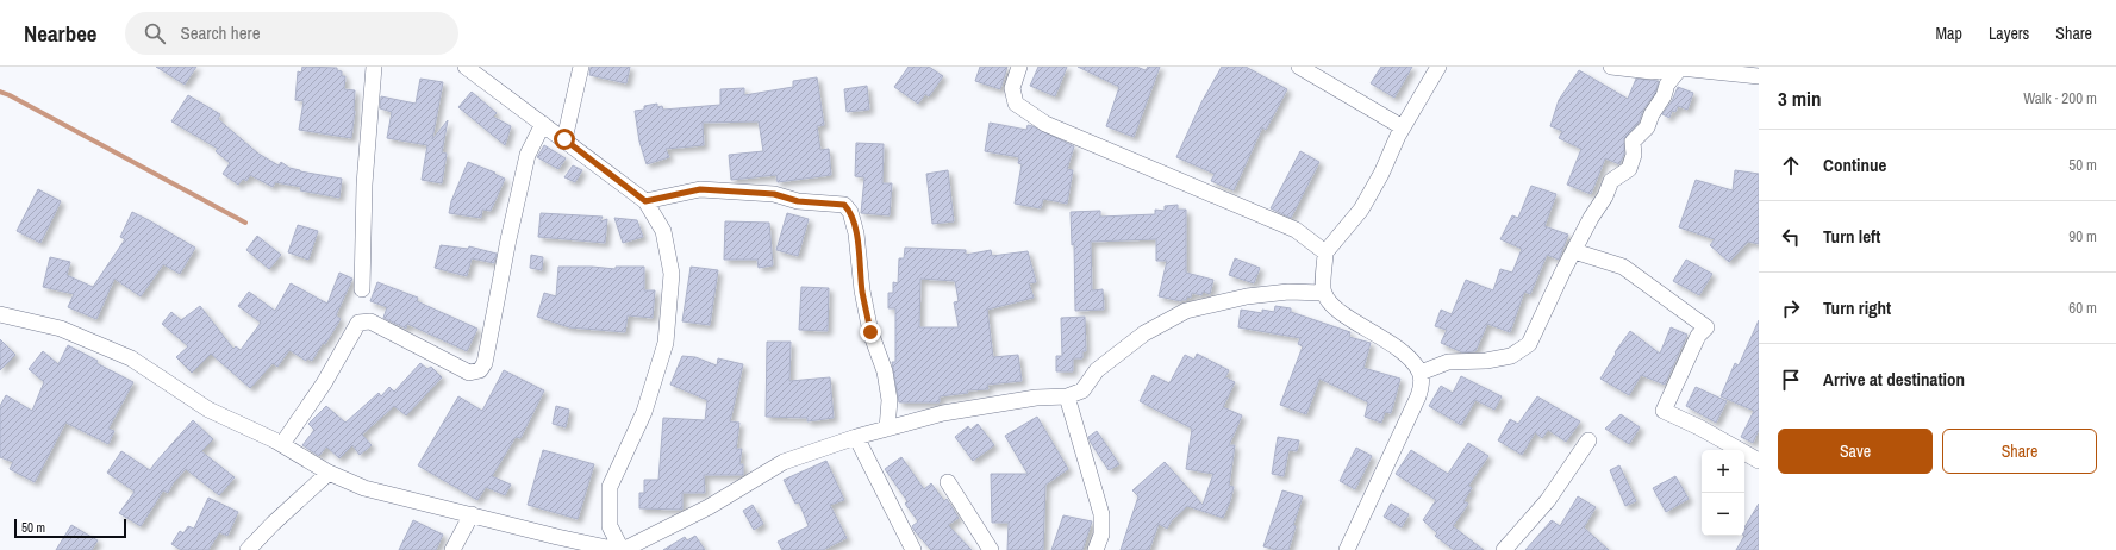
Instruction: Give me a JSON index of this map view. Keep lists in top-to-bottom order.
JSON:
{
  "scale_bar": "50 m",
  "page": {
    "header": "Nearbee",
    "search": "Search here",
    "nav": ["Map", "Layers", "Share"],
    "heading": ["3 min", "Walk · 200 m"],
    "list": [
      ["Continue", "50 m"],
      ["Turn left", "90 m"],
      ["Turn right", "60 m"],
      "Arrive at destination"
    ],
    "buttons": ["Save", "Share"],
    "map_buttons": ["+", "−"],
    "scale": "50 m"
  }
}
